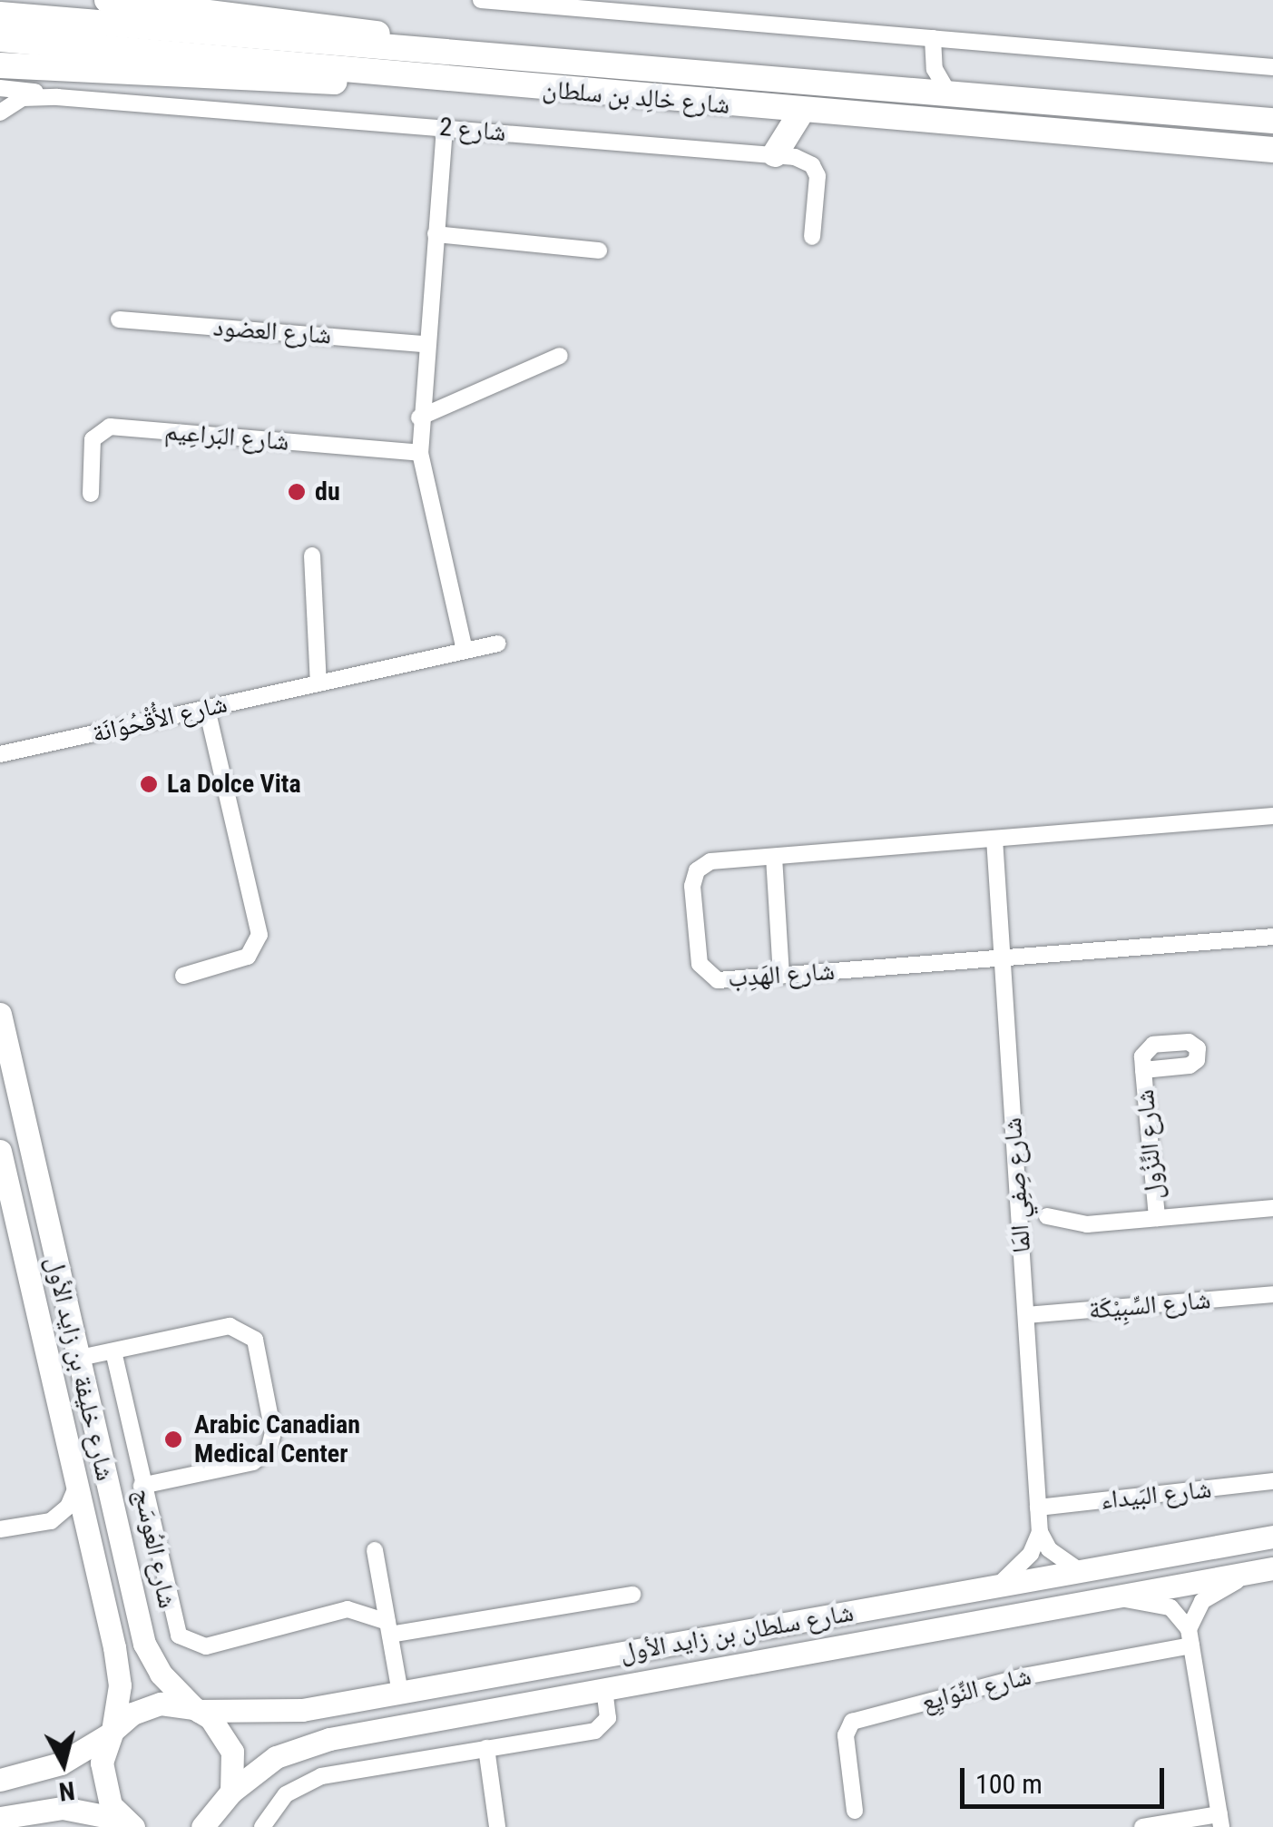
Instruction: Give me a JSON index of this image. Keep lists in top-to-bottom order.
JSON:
{
  "streets": {
    "main road": ["شارع خالِد بن سلطان", "شارع خليفة بن زايد الأول", "شارع سلطان بن زايد الأول"],
    "street": [
      "شارع 2",
      "شارع العضود",
      "شارع البَراعِيم",
      "شارع الأُقْحُوَانَة",
      "شارع الهَدِب",
      "شارع النِّزُول",
      "شارع صِفِي المَا",
      "شارع السِّبِيْكَة",
      "شارع البَيداء",
      "شارع العُوسَج",
      "شارع النِّوَايِع"
    ]
  },
  "crossings": [
    ["شارع الهَدِب", "شارع صِفِي المَا"],
    ["شارع صِفِي المَا", "شارع السِّبِيْكَة"],
    ["شارع صِفِي المَا", "شارع البَيداء"],
    ["شارع خليفة بن زايد الأول", "شارع سلطان بن زايد الأول"]
  ],
  "places": ["du", "La Dolce Vita", "Arabic Canadian Medical Center"],
  "scale_bar": "100 m",
  "north": "bottom"
}
